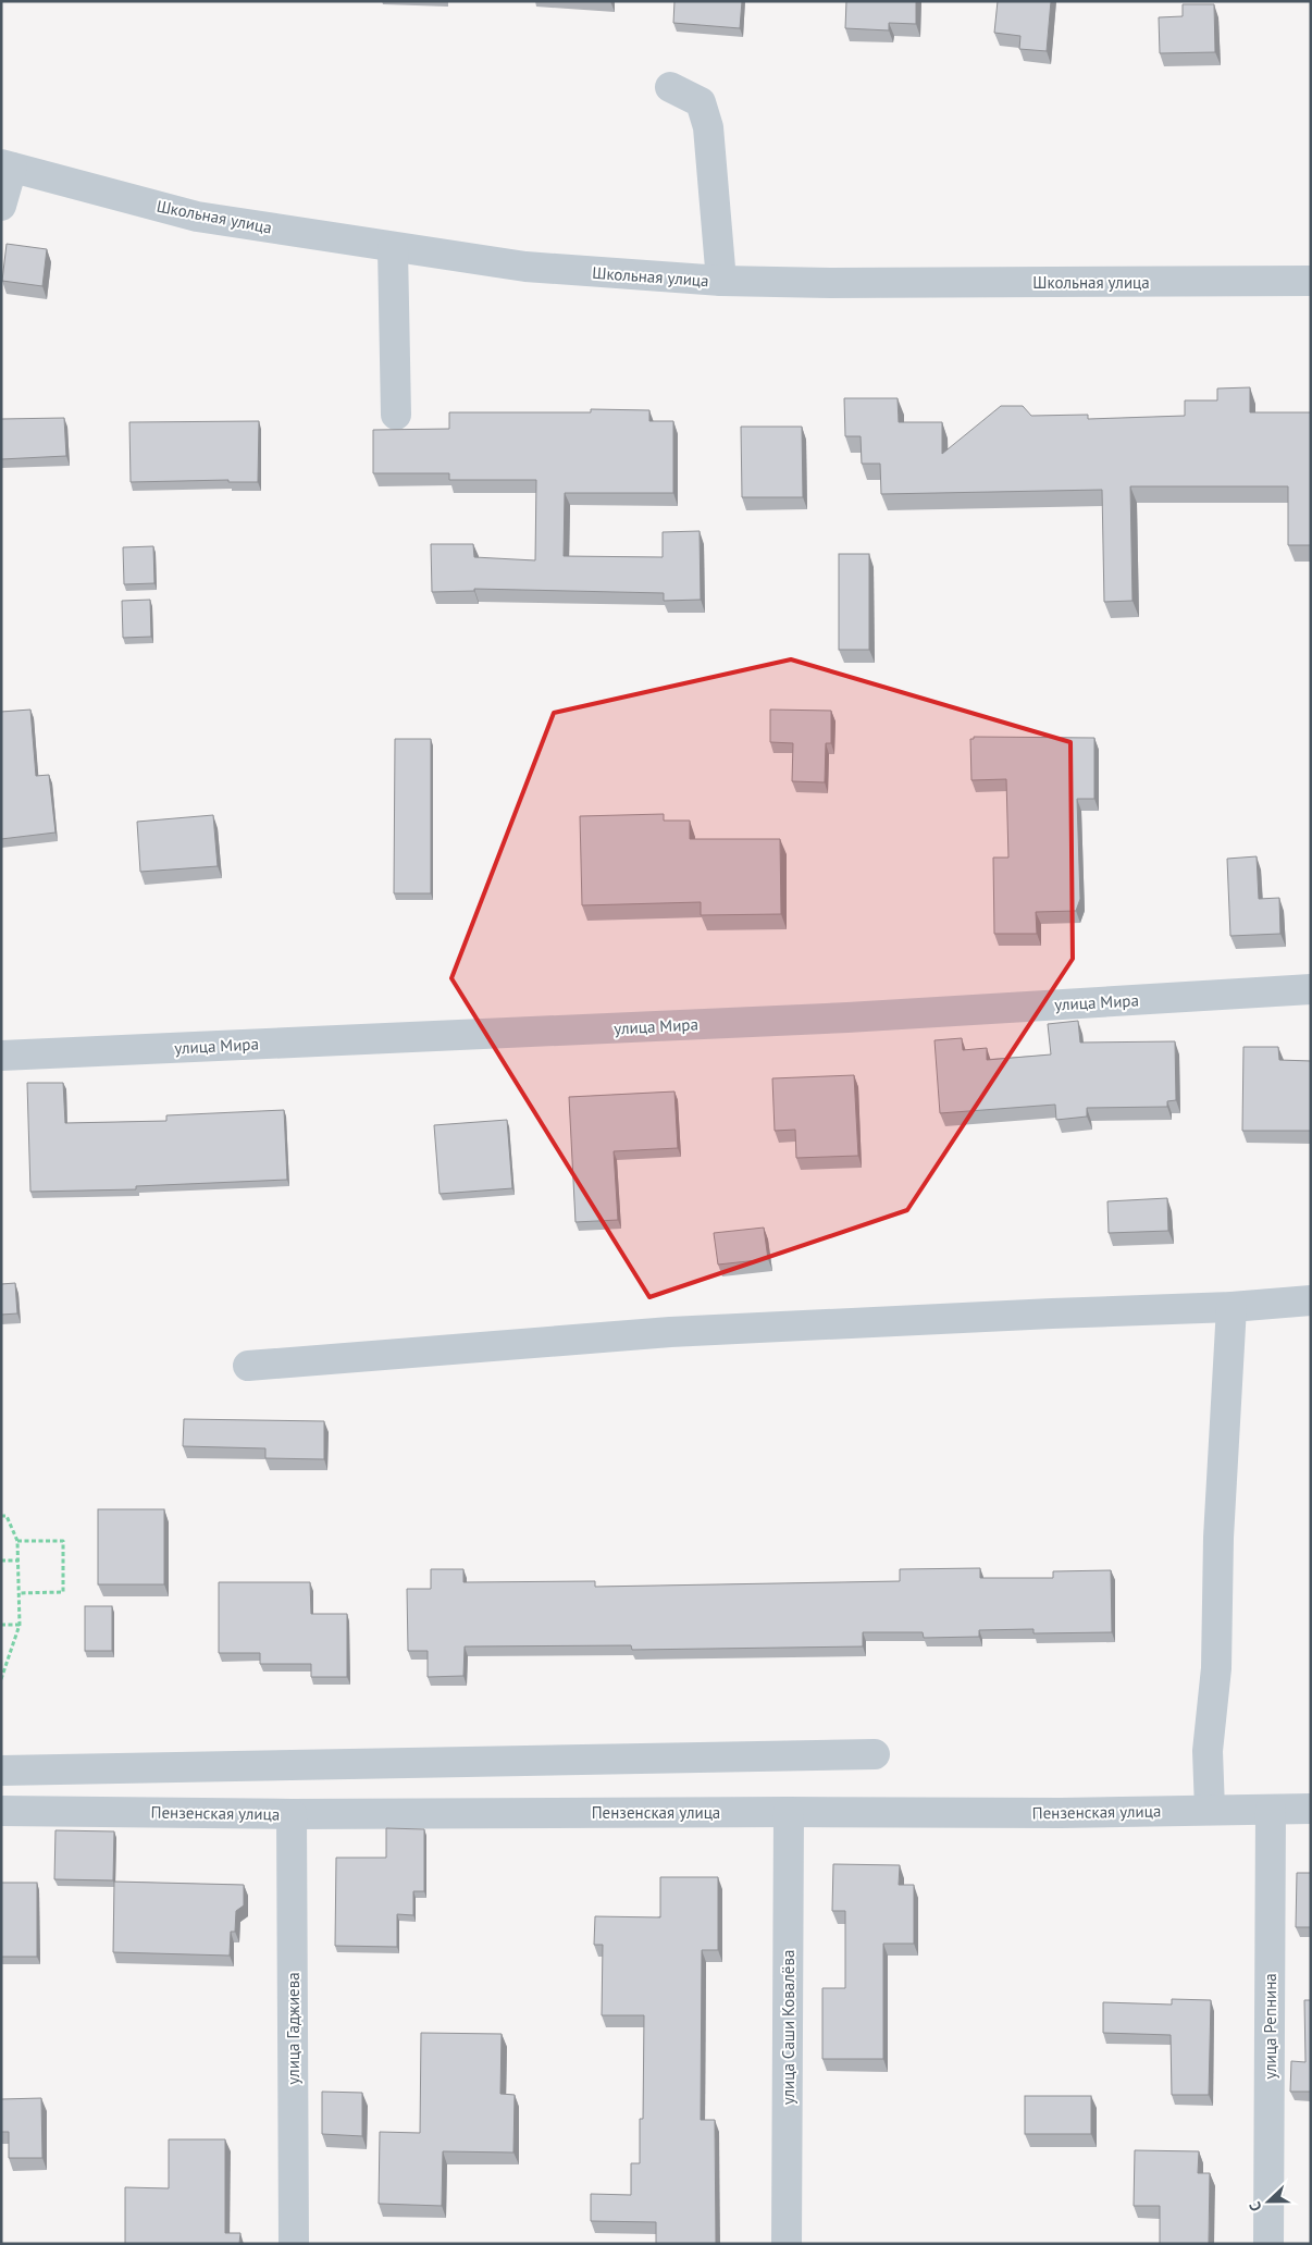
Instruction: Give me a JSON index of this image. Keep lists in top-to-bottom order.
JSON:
{
  "streets": {
    "street": [
      "Школьная улица",
      "улица Мира",
      "Пензенская улица",
      "улица Репнина",
      "улица Саши Ковалёва",
      "улица Гаджиева"
    ]
  },
  "crossings": [
    ["Пензенская улица", "улица Репнина"],
    ["Пензенская улица", "улица Саши Ковалёва"],
    ["Пензенская улица", "улица Гаджиева"]
  ],
  "north": "left"
}
